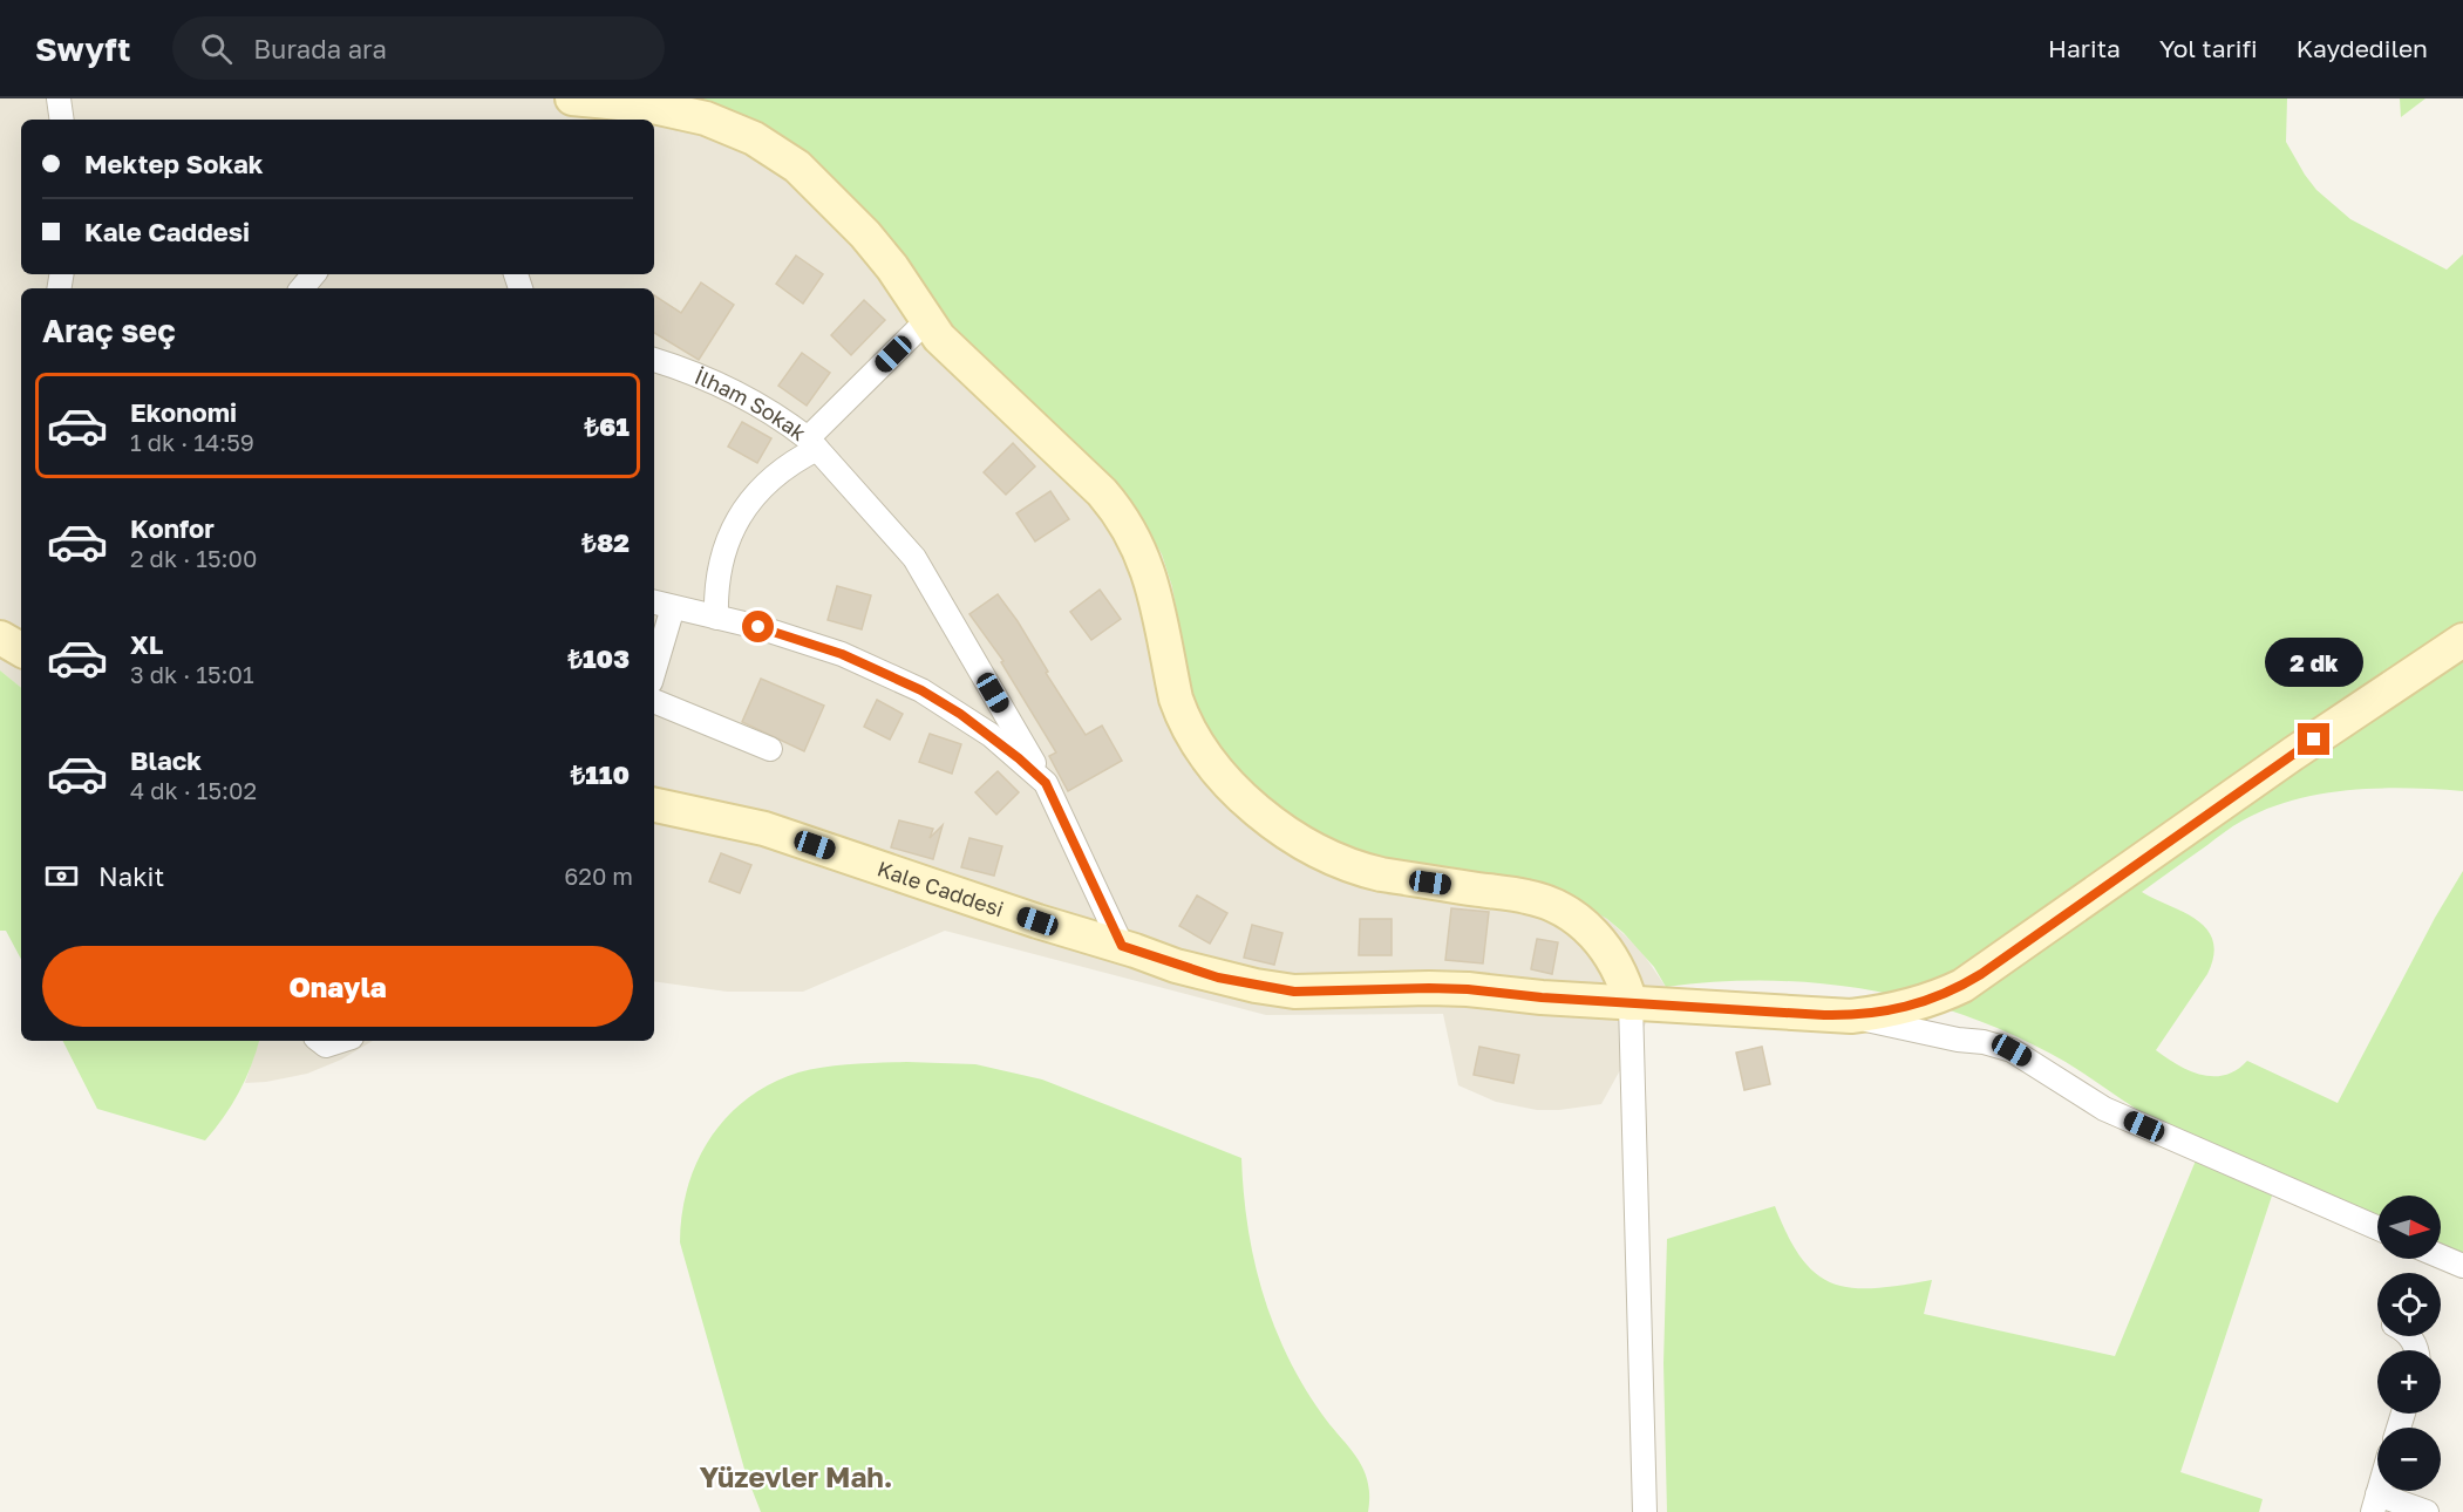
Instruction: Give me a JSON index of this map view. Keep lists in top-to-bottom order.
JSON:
{
  "streets": {
    "street": ["İlham Sokak", "Kale Caddesi"]
  },
  "districts": ["Yüzevler Mah."],
  "north": "right",
  "page": {
    "header": "Swyft",
    "search": "Burada ara",
    "nav": ["Harita", "Yol tarifi", "Kaydedilen"],
    "banner": ["Mektep Sokak", "Kale Caddesi"],
    "heading": "Araç seç",
    "list": [
      {
        "name": "Ekonomi",
        "note": "1 dk · 14:59",
        "value": "₺61"
      },
      {
        "name": "Konfor",
        "note": "2 dk · 15:00",
        "value": "₺82"
      },
      {
        "name": "XL",
        "note": "3 dk · 15:01",
        "value": "₺103"
      },
      {
        "name": "Black",
        "note": "4 dk · 15:02",
        "value": "₺110"
      }
    ],
    "bubble": "2 dk",
    "pay": ["Nakit", "620 m"],
    "buttons": "Onayla",
    "map_buttons": ["+", "−"]
  }
}
